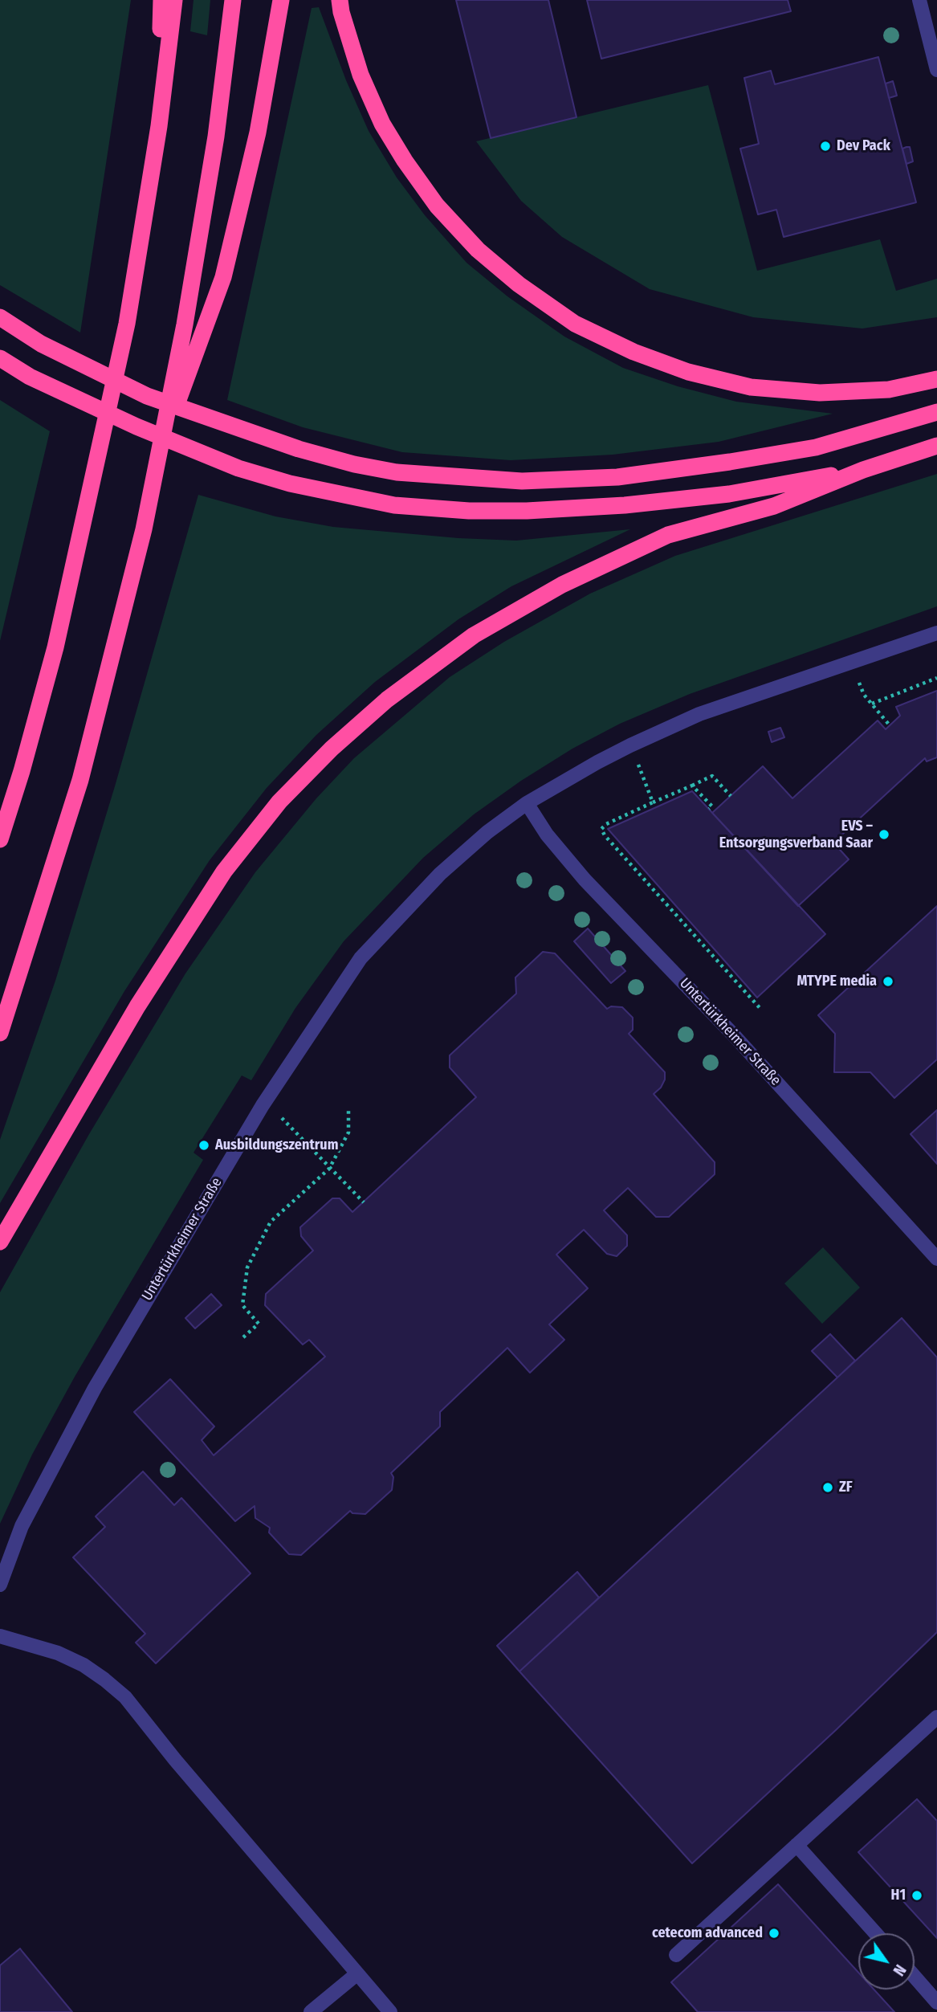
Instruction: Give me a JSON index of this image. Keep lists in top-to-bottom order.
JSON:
{
  "streets": {
    "street": ["Untertürkheimer Straße"]
  },
  "places": [
    "Dev Pack",
    "EVS – Entsorgungsverband Saar",
    "MTYPE media",
    "Ausbildungszentrum",
    "ZF",
    "H1",
    "cetecom advanced"
  ],
  "north": "bottom right"
}
